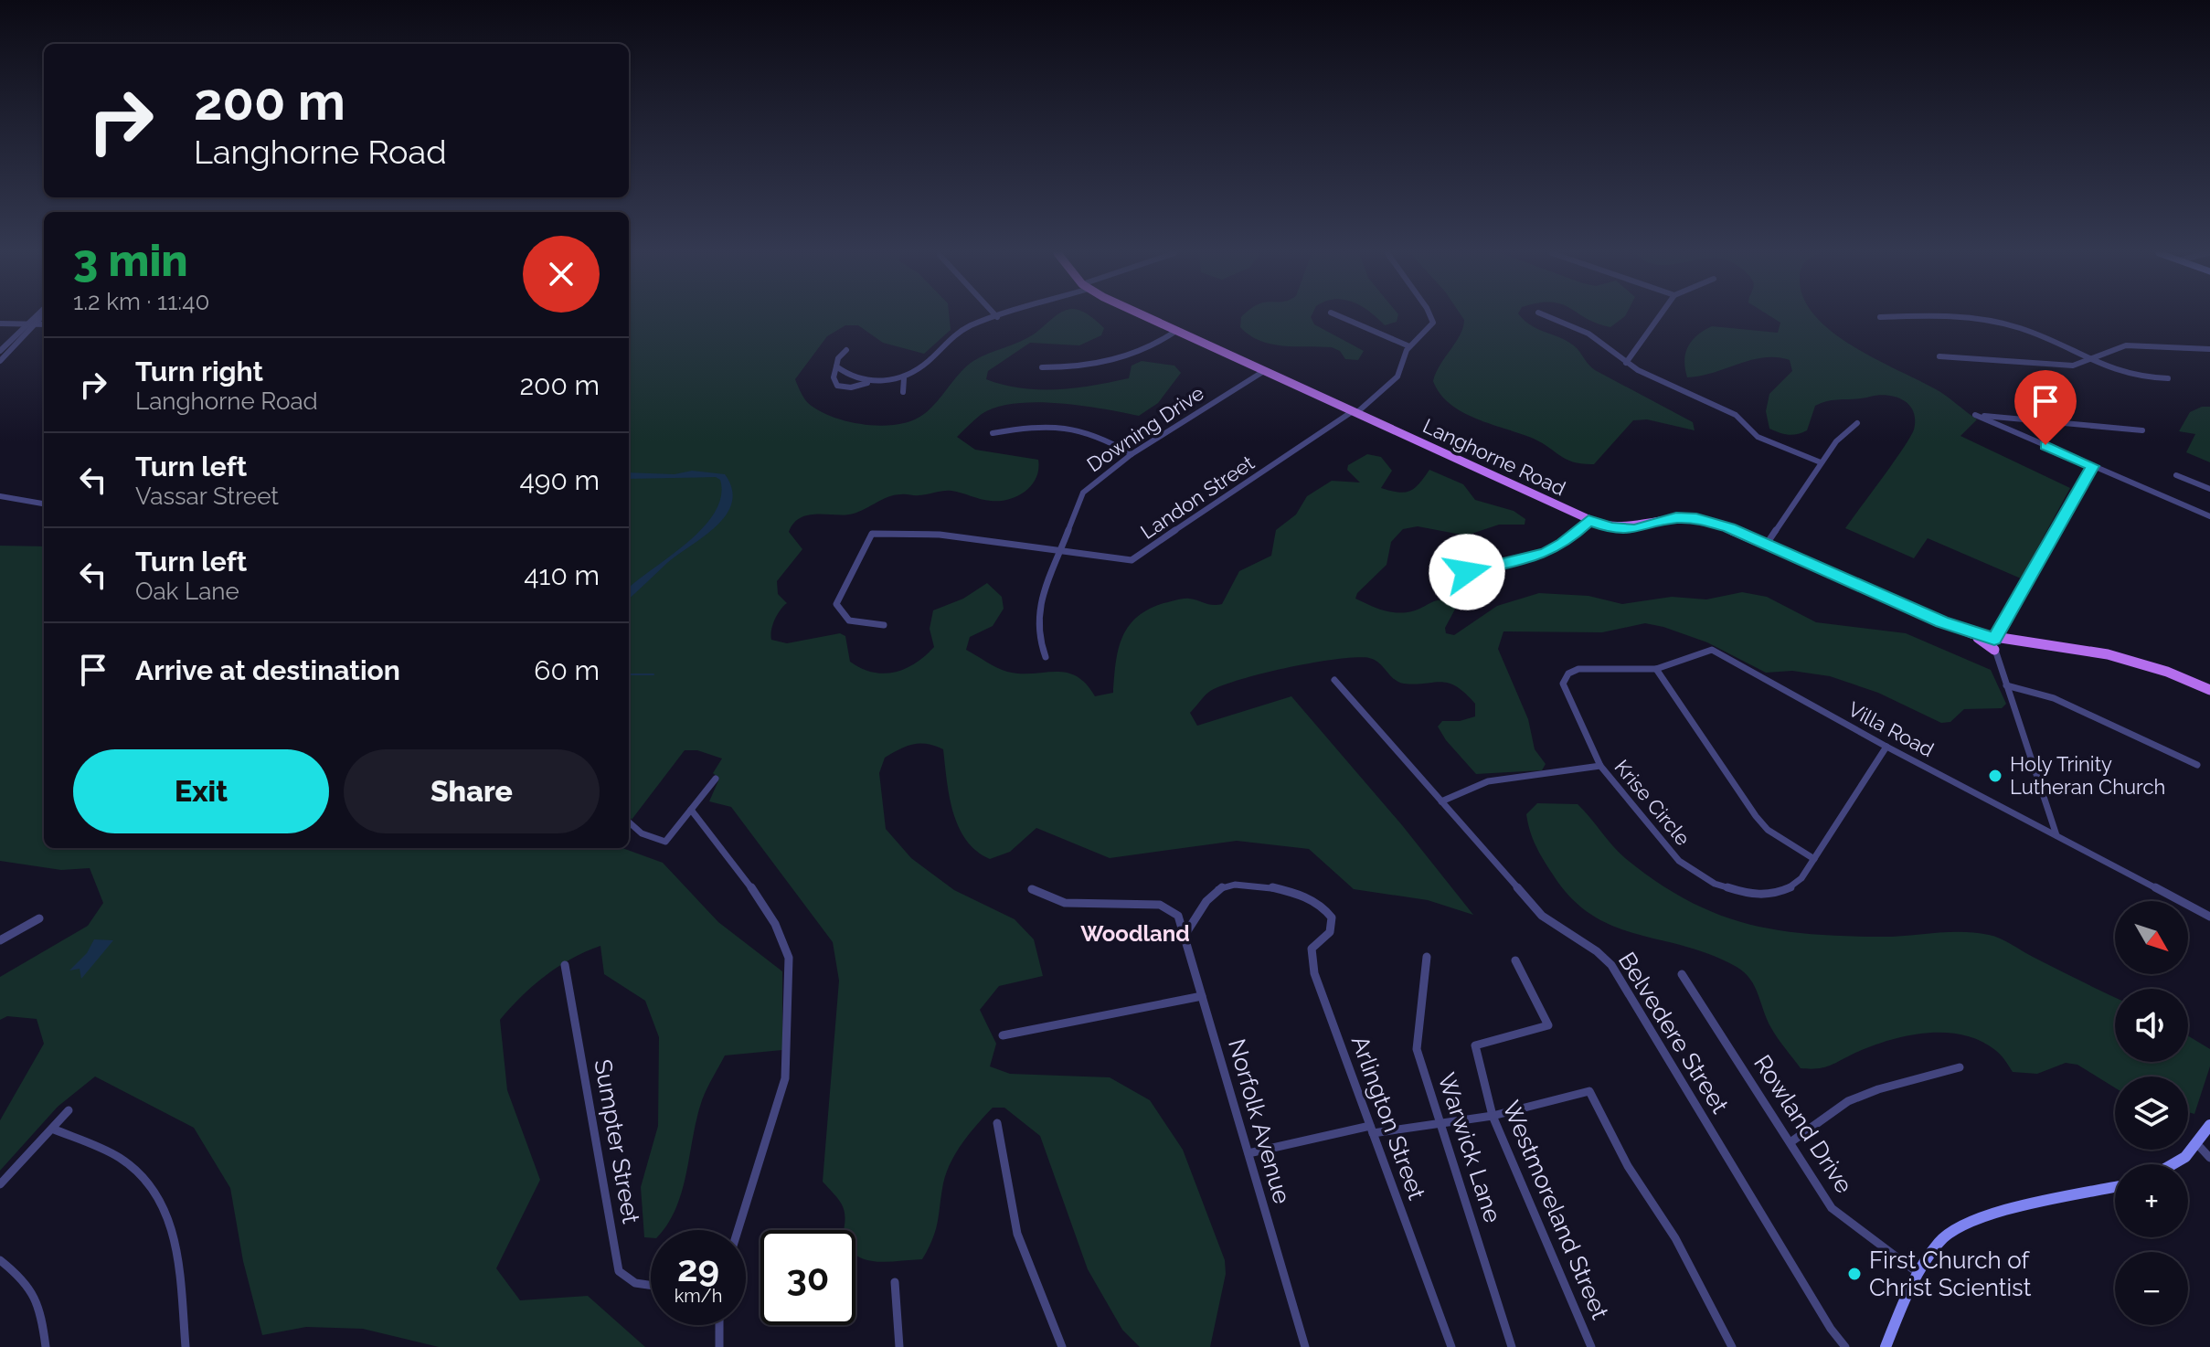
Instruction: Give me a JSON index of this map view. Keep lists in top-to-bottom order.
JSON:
{
  "streets": {
    "main road": ["Langhorne Road"],
    "street": [
      "Downing Drive",
      "Landon Street",
      "Villa Road",
      "Krise Circle",
      "Belvedere Street",
      "Arlington Street",
      "Norfolk Avenue",
      "Rowland Drive",
      "Sumpter Street",
      "Warwick Lane",
      "Westmoreland Street"
    ]
  },
  "crossings": [
    ["Downing Drive", "Langhorne Road"],
    ["Downing Drive", "Landon Street"],
    ["Langhorne Road", "Landon Street"],
    ["Villa Road", "Krise Circle"],
    ["Arlington Street", "Norfolk Avenue"]
  ],
  "districts": ["Woodland"],
  "places": ["Holy Trinity Lutheran Church", "First Church of Christ Scientist"],
  "north": "bottom right",
  "page": {
    "turn": ["200 m", "Langhorne Road"],
    "heading": ["3 min", "1.2 km · 11:40"],
    "list": [
      {
        "name": "Turn right",
        "note": "Langhorne Road",
        "value": "200 m"
      },
      {
        "name": "Turn left",
        "note": "Vassar Street",
        "value": "490 m"
      },
      {
        "name": "Turn left",
        "note": "Oak Lane",
        "value": "410 m"
      },
      {
        "name": "Arrive at destination",
        "value": "60 m"
      }
    ],
    "buttons": ["Exit", "Share"],
    "map_buttons": ["+", "−"],
    "speed": "29 km/h",
    "limit": "30"
  }
}
